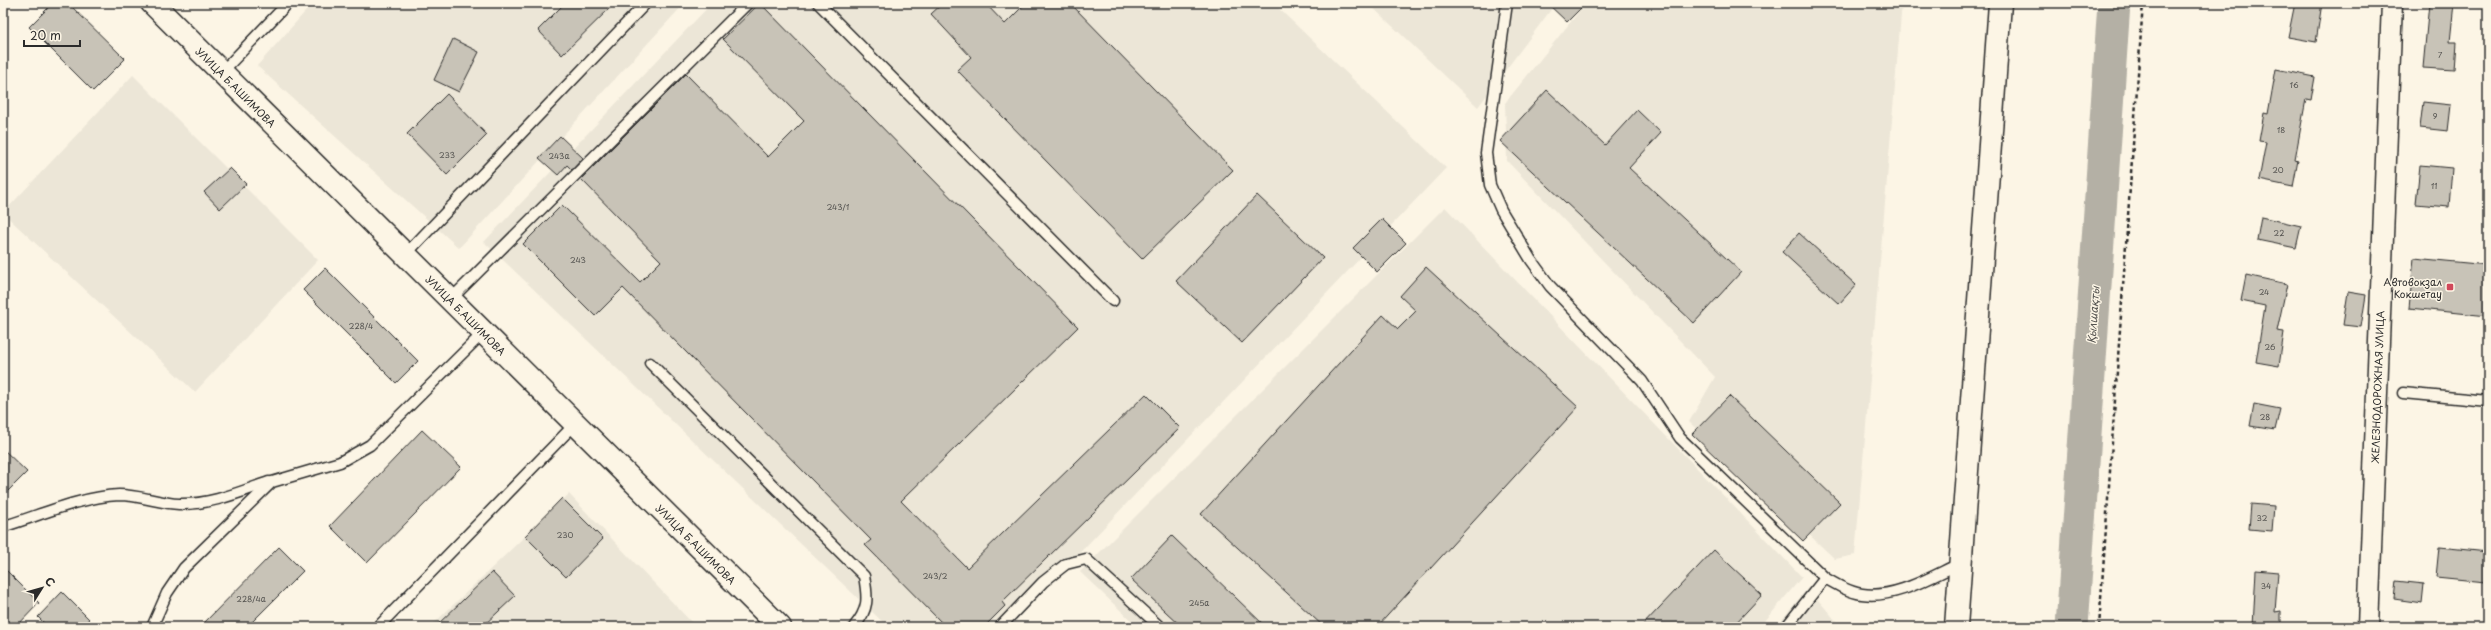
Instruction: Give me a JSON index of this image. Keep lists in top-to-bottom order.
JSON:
{
  "streets": {
    "street": ["УЛИЦА Б.АШИМОВА", "ЖЕЛЕЗНОДОРОЖНАЯ УЛИЦА"]
  },
  "water": ["Қылшақты"],
  "places": {
    "transit": ["Автовокзал Кокшетау"]
  },
  "house_numbers": [
    "7",
    "16",
    "9",
    "18",
    "233",
    "243а",
    "20",
    "11",
    "243/1",
    "22",
    "243",
    "24",
    "228/4",
    "26",
    "28",
    "32",
    "230",
    "243/2",
    "34",
    "228/4а",
    "245а"
  ],
  "scale_bar": "20 m",
  "north": "top right"
}
